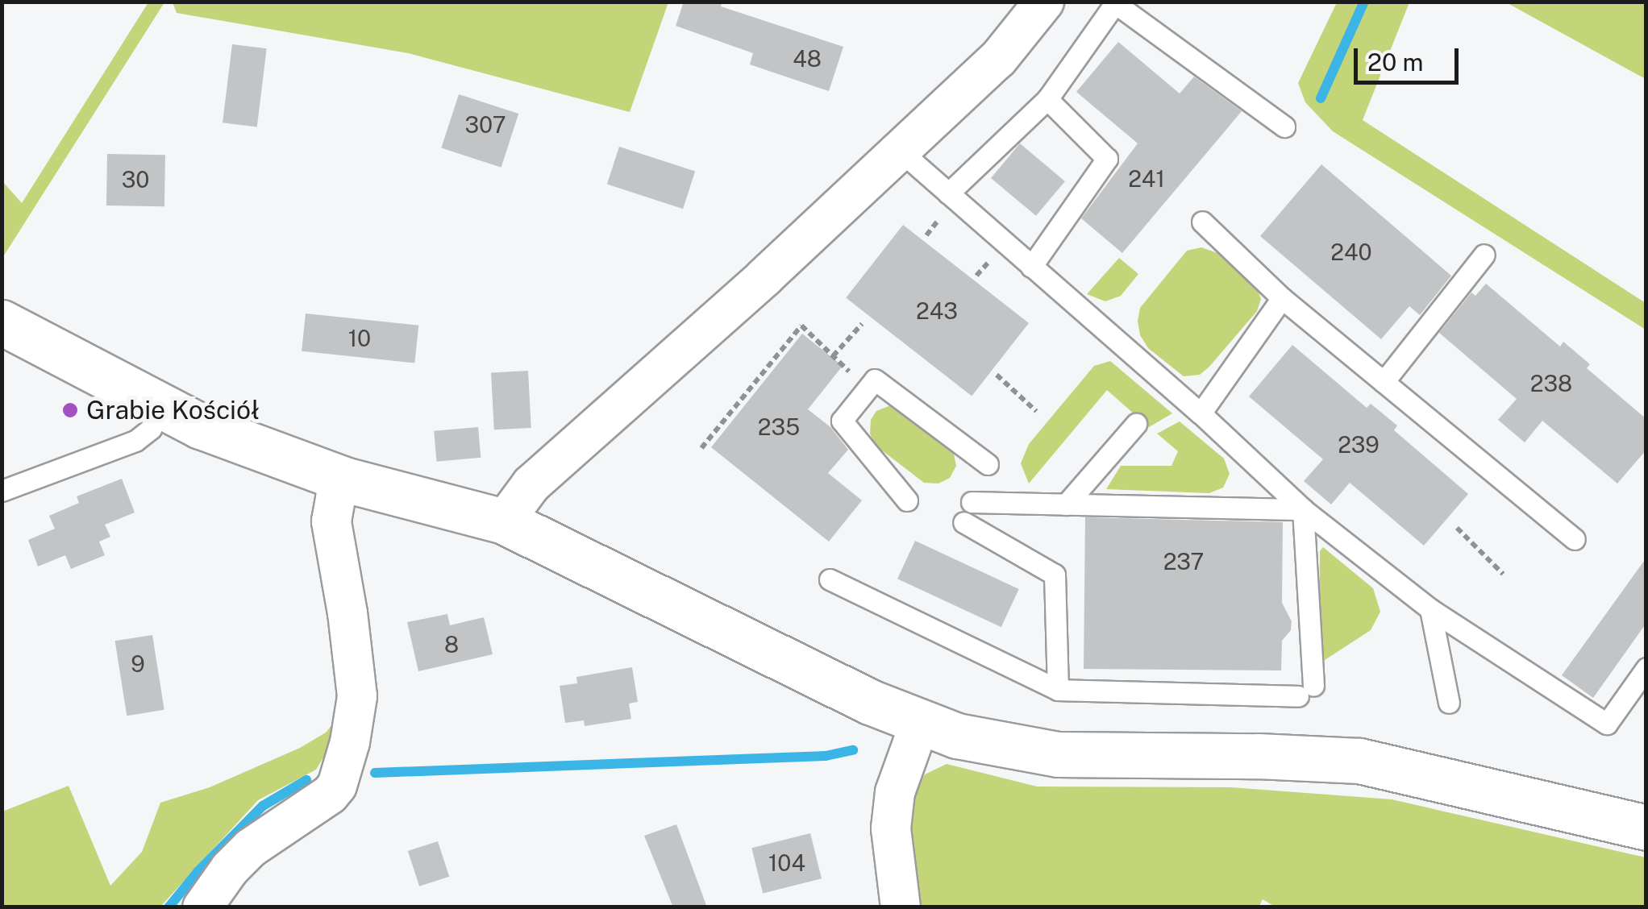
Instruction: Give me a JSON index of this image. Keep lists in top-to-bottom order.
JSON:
{
  "places": ["Grabie Kościół"],
  "house_numbers": [
    "48",
    "307",
    "241",
    "30",
    "240",
    "243",
    "10",
    "238",
    "235",
    "239",
    "237",
    "8",
    "9",
    "104"
  ],
  "scale_bar": "20 m"
}
